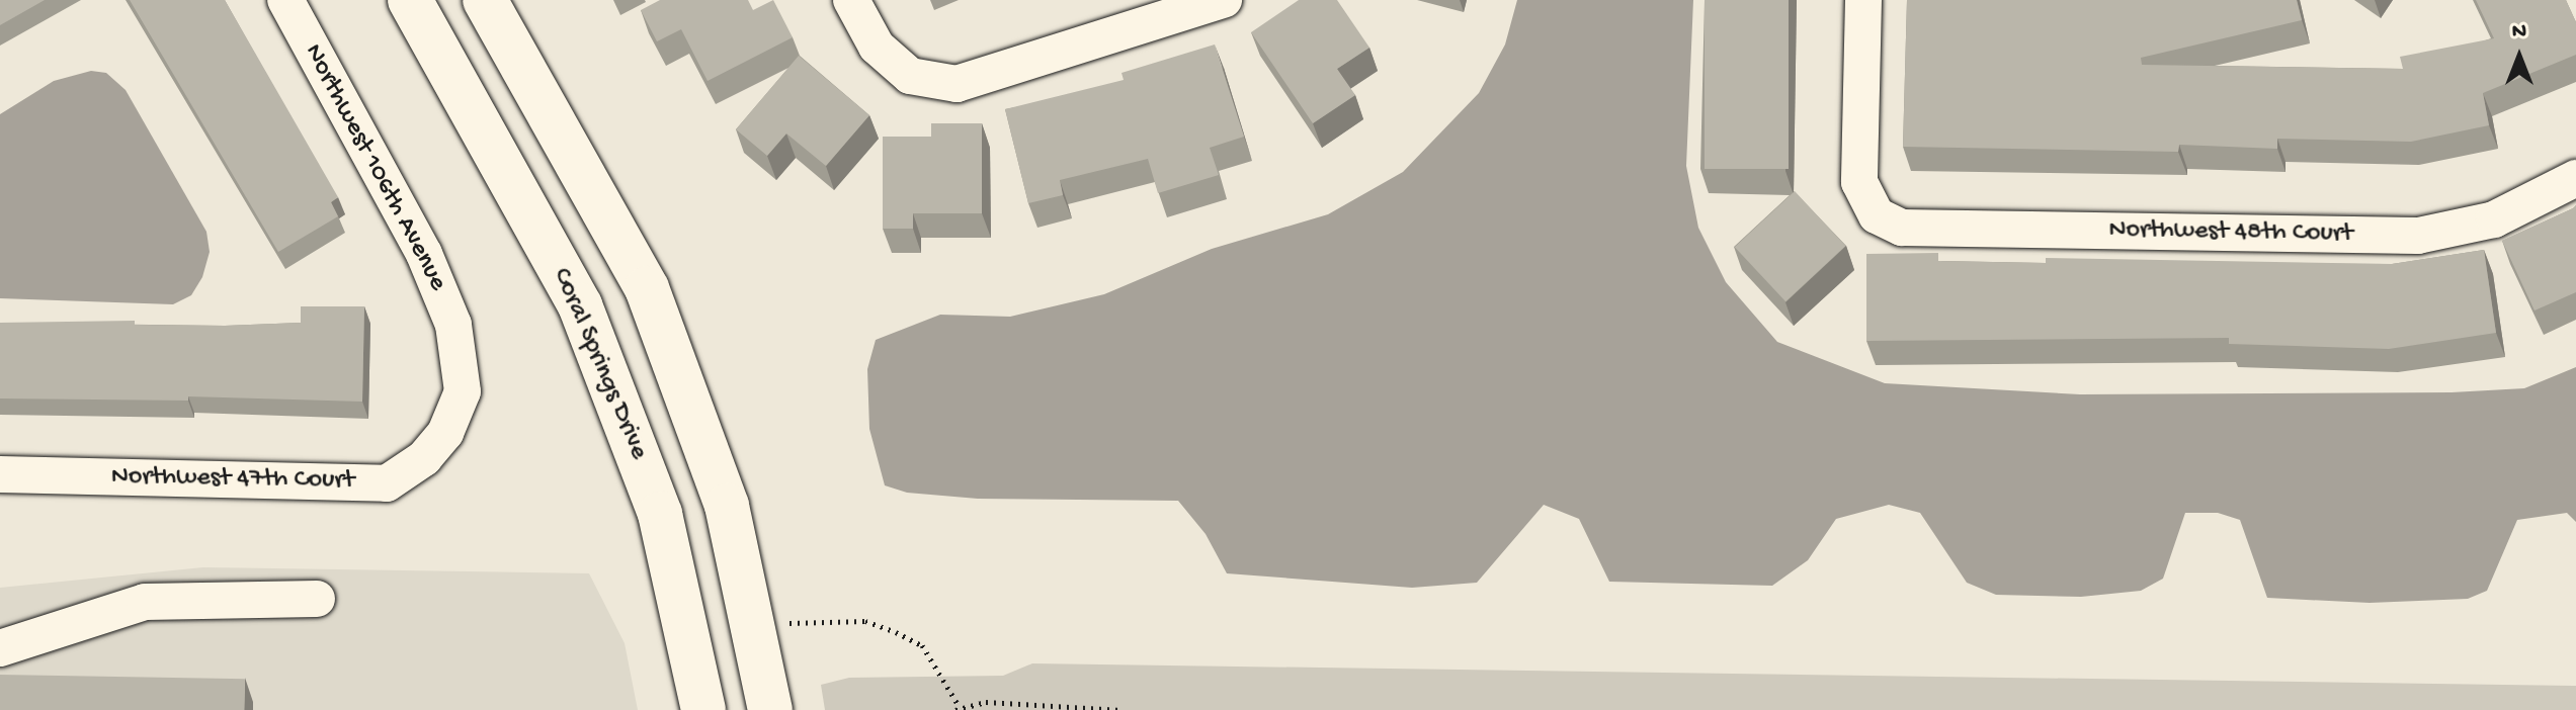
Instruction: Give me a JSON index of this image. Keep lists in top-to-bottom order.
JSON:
{
  "streets": {
    "main road": ["Coral Springs Drive"],
    "street": ["Northwest 106th Avenue", "Northwest 48th Court", "Northwest 47th Court"]
  },
  "crossings": [
    ["Northwest 106th Avenue", "Northwest 47th Court"]
  ],
  "north": "top"
}
